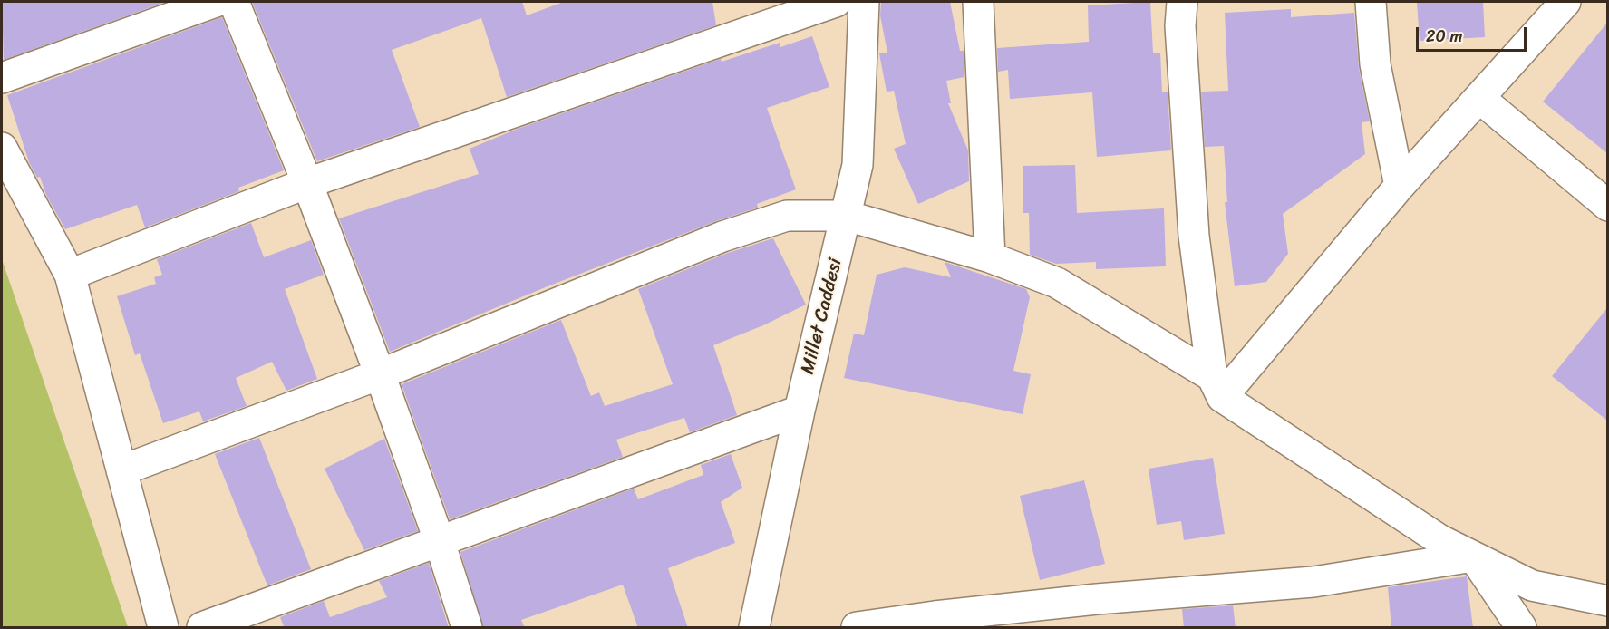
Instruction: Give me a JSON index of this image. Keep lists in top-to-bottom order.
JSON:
{
  "streets": {
    "street": ["Millet Caddesi"]
  },
  "scale_bar": "20 m"
}
